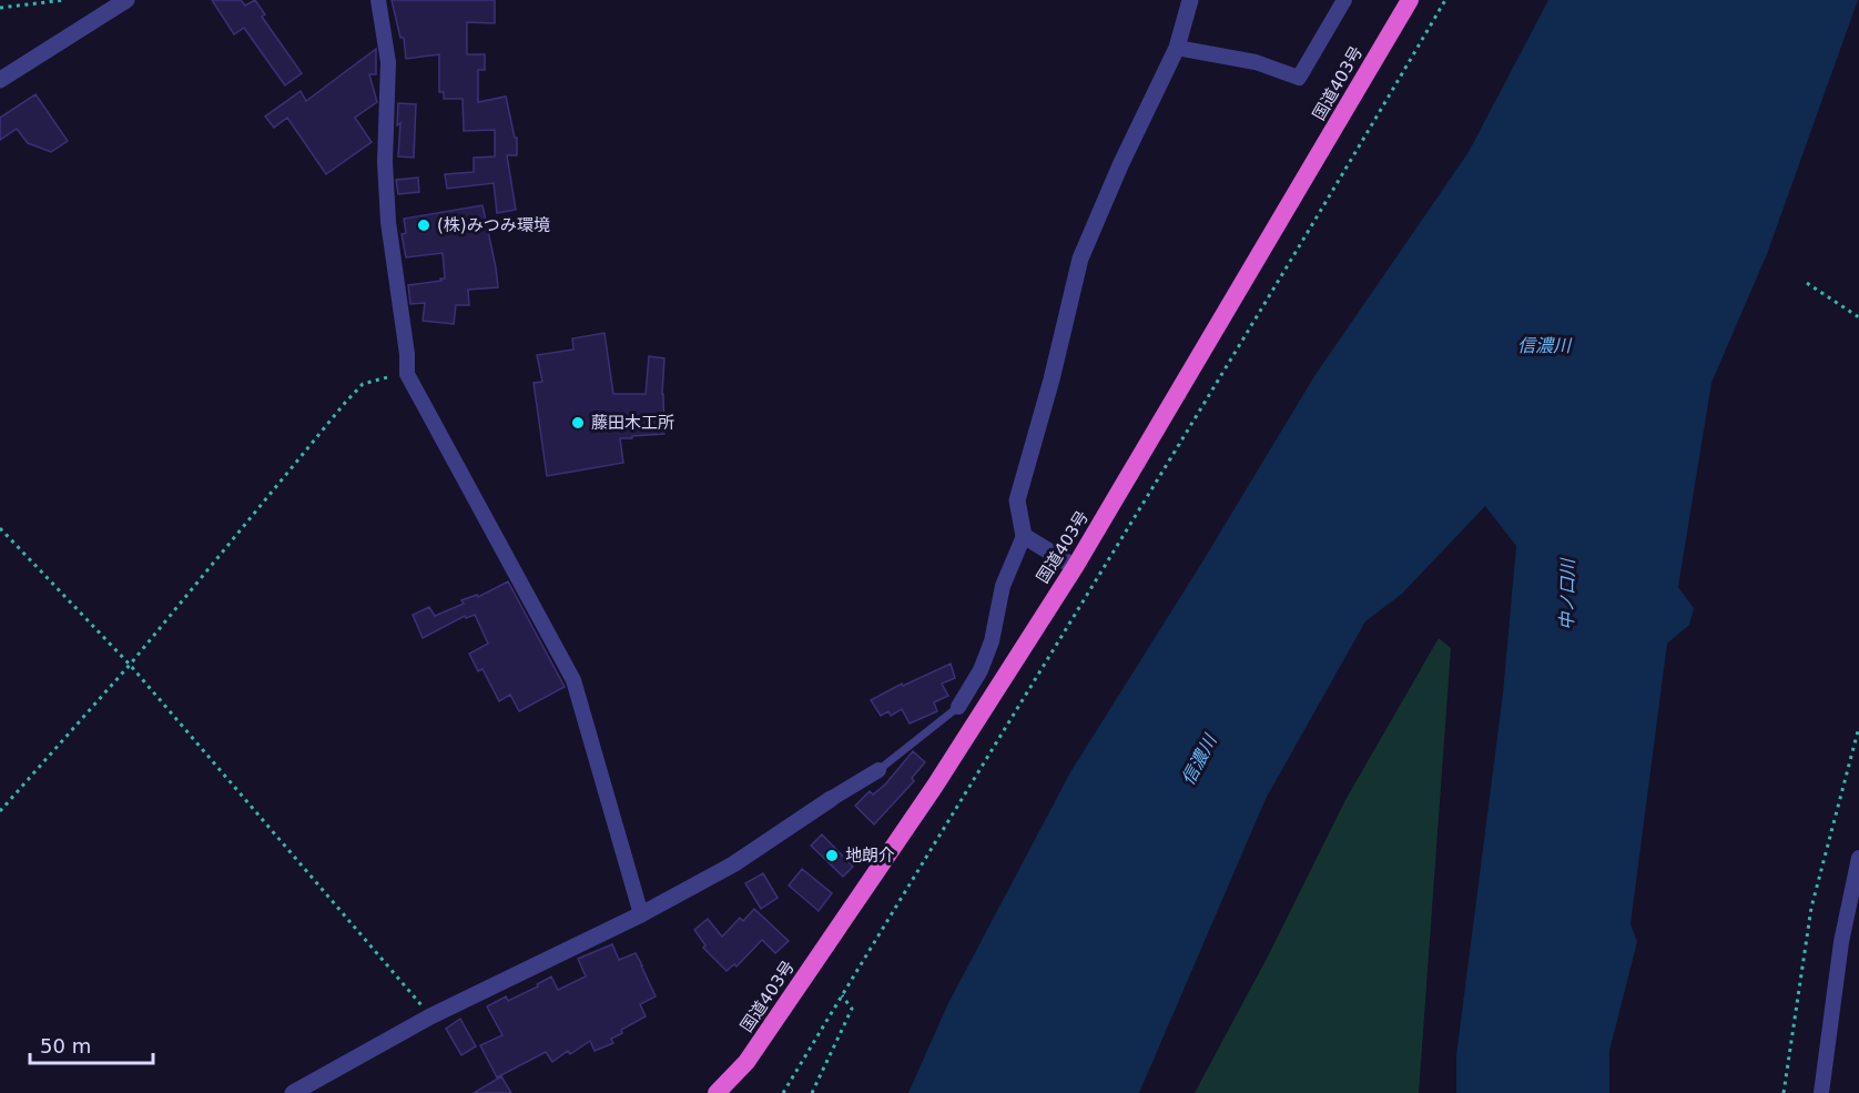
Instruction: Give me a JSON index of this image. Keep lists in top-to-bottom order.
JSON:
{
  "streets": {
    "highway": ["国道403号"]
  },
  "water": ["信濃川", "中ノ口川"],
  "places": ["(株)みつみ環境", "藤田木工所", "地朗介"],
  "scale_bar": "50 m"
}
